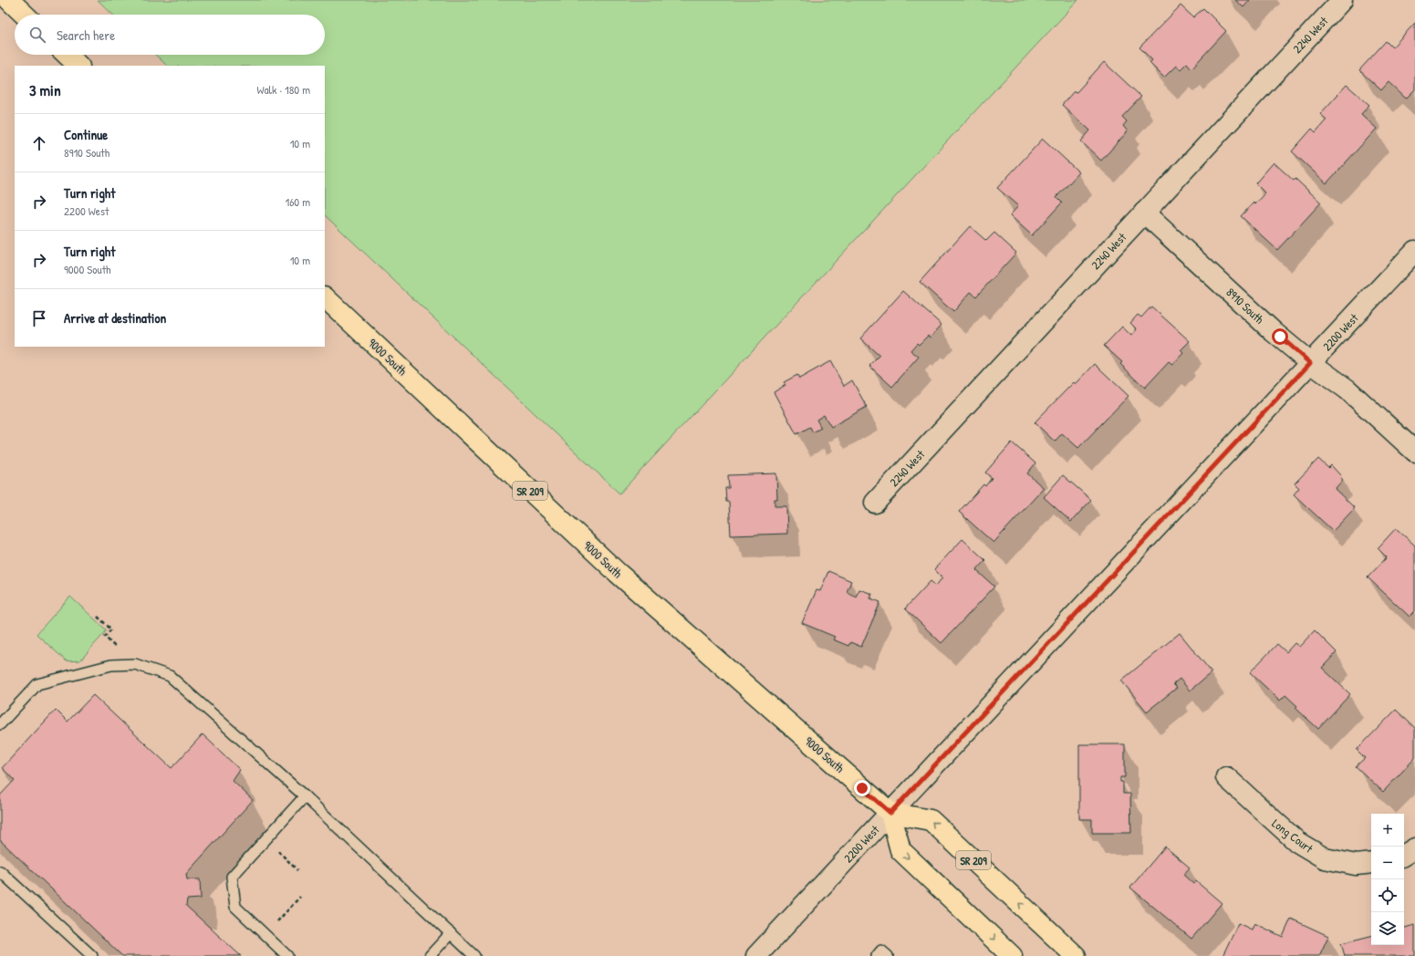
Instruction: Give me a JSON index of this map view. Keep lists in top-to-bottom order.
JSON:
{
  "streets": {
    "main road": ["9000 South", "SR 209"],
    "street": [
      "2240 West",
      "8910 South",
      "2200 West",
      "Long Court"
    ]
  },
  "crossings": [
    ["2240 West", "8910 South"],
    ["8910 South", "2200 West"],
    ["2200 West", "9000 South"],
    ["2200 West", "SR 209"],
    ["9000 South", "SR 209"]
  ],
  "page": {
    "search": "Search here",
    "heading": ["3 min", "Walk · 180 m"],
    "list": [
      ["Continue", "8910 South", "10 m"],
      ["Turn right", "2200 West", "160 m"],
      ["Turn right", "9000 South", "10 m"],
      "Arrive at destination"
    ],
    "map_buttons": ["+", "−"]
  }
}
